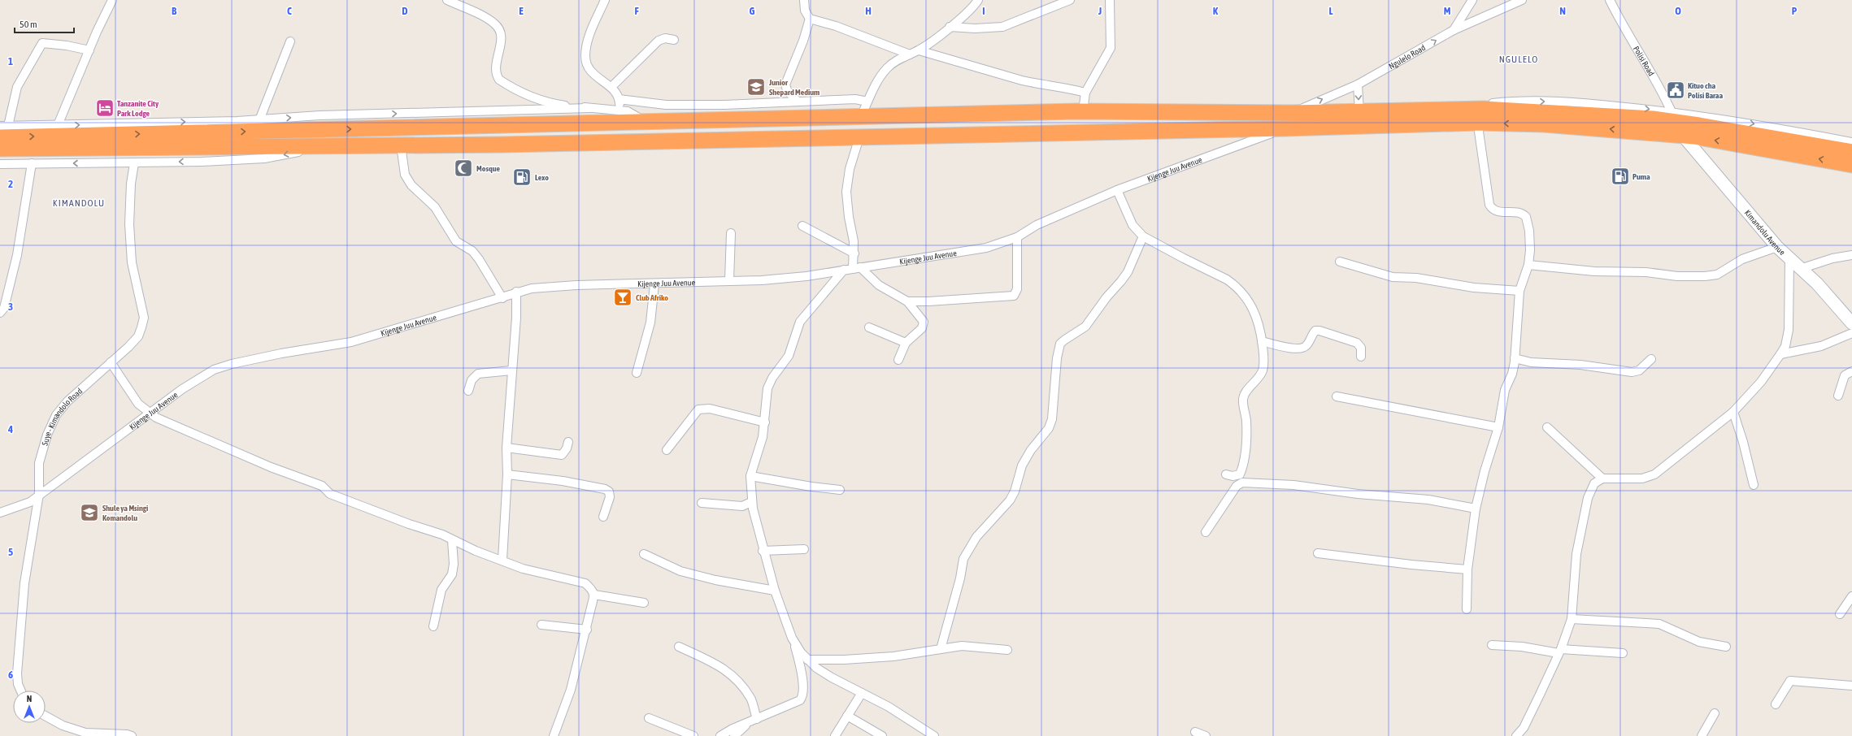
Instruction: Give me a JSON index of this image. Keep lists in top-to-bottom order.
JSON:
{
  "streets": {
    "street": [
      "Ngulelo Road",
      "Polisi Road",
      "Kijenge Juu Avenue",
      "Kimandolu Avenue",
      "Suye - Kimandolo Road"
    ]
  },
  "crossings": [
    ["Kijenge Juu Avenue", "Suye - Kimandolo Road"]
  ],
  "one_way": ["Ngulelo Road"],
  "districts": ["NGULELO", "KIMANDOLU"],
  "places": {
    "school or university": ["Junior Shepard Medium", "Shule ya Msingi Komandolu"],
    "public building": ["Kituo cha Polisi Baraa"],
    "hotel": ["Tanzanite City Park Lodge"],
    "mosque": ["Mosque"],
    "fuel station": ["Puma", "Lexo"],
    "bar": ["Club Afriko"]
  },
  "scale_bar": "50 m",
  "north": "top",
  "grid": {
    "columns": [
      "B",
      "C",
      "D",
      "E",
      "F",
      "G",
      "H",
      "I",
      "J",
      "K",
      "L",
      "M",
      "N",
      "O",
      "P"
    ],
    "rows": [
      "1",
      "2",
      "3",
      "4",
      "5",
      "6"
    ]
  }
}
